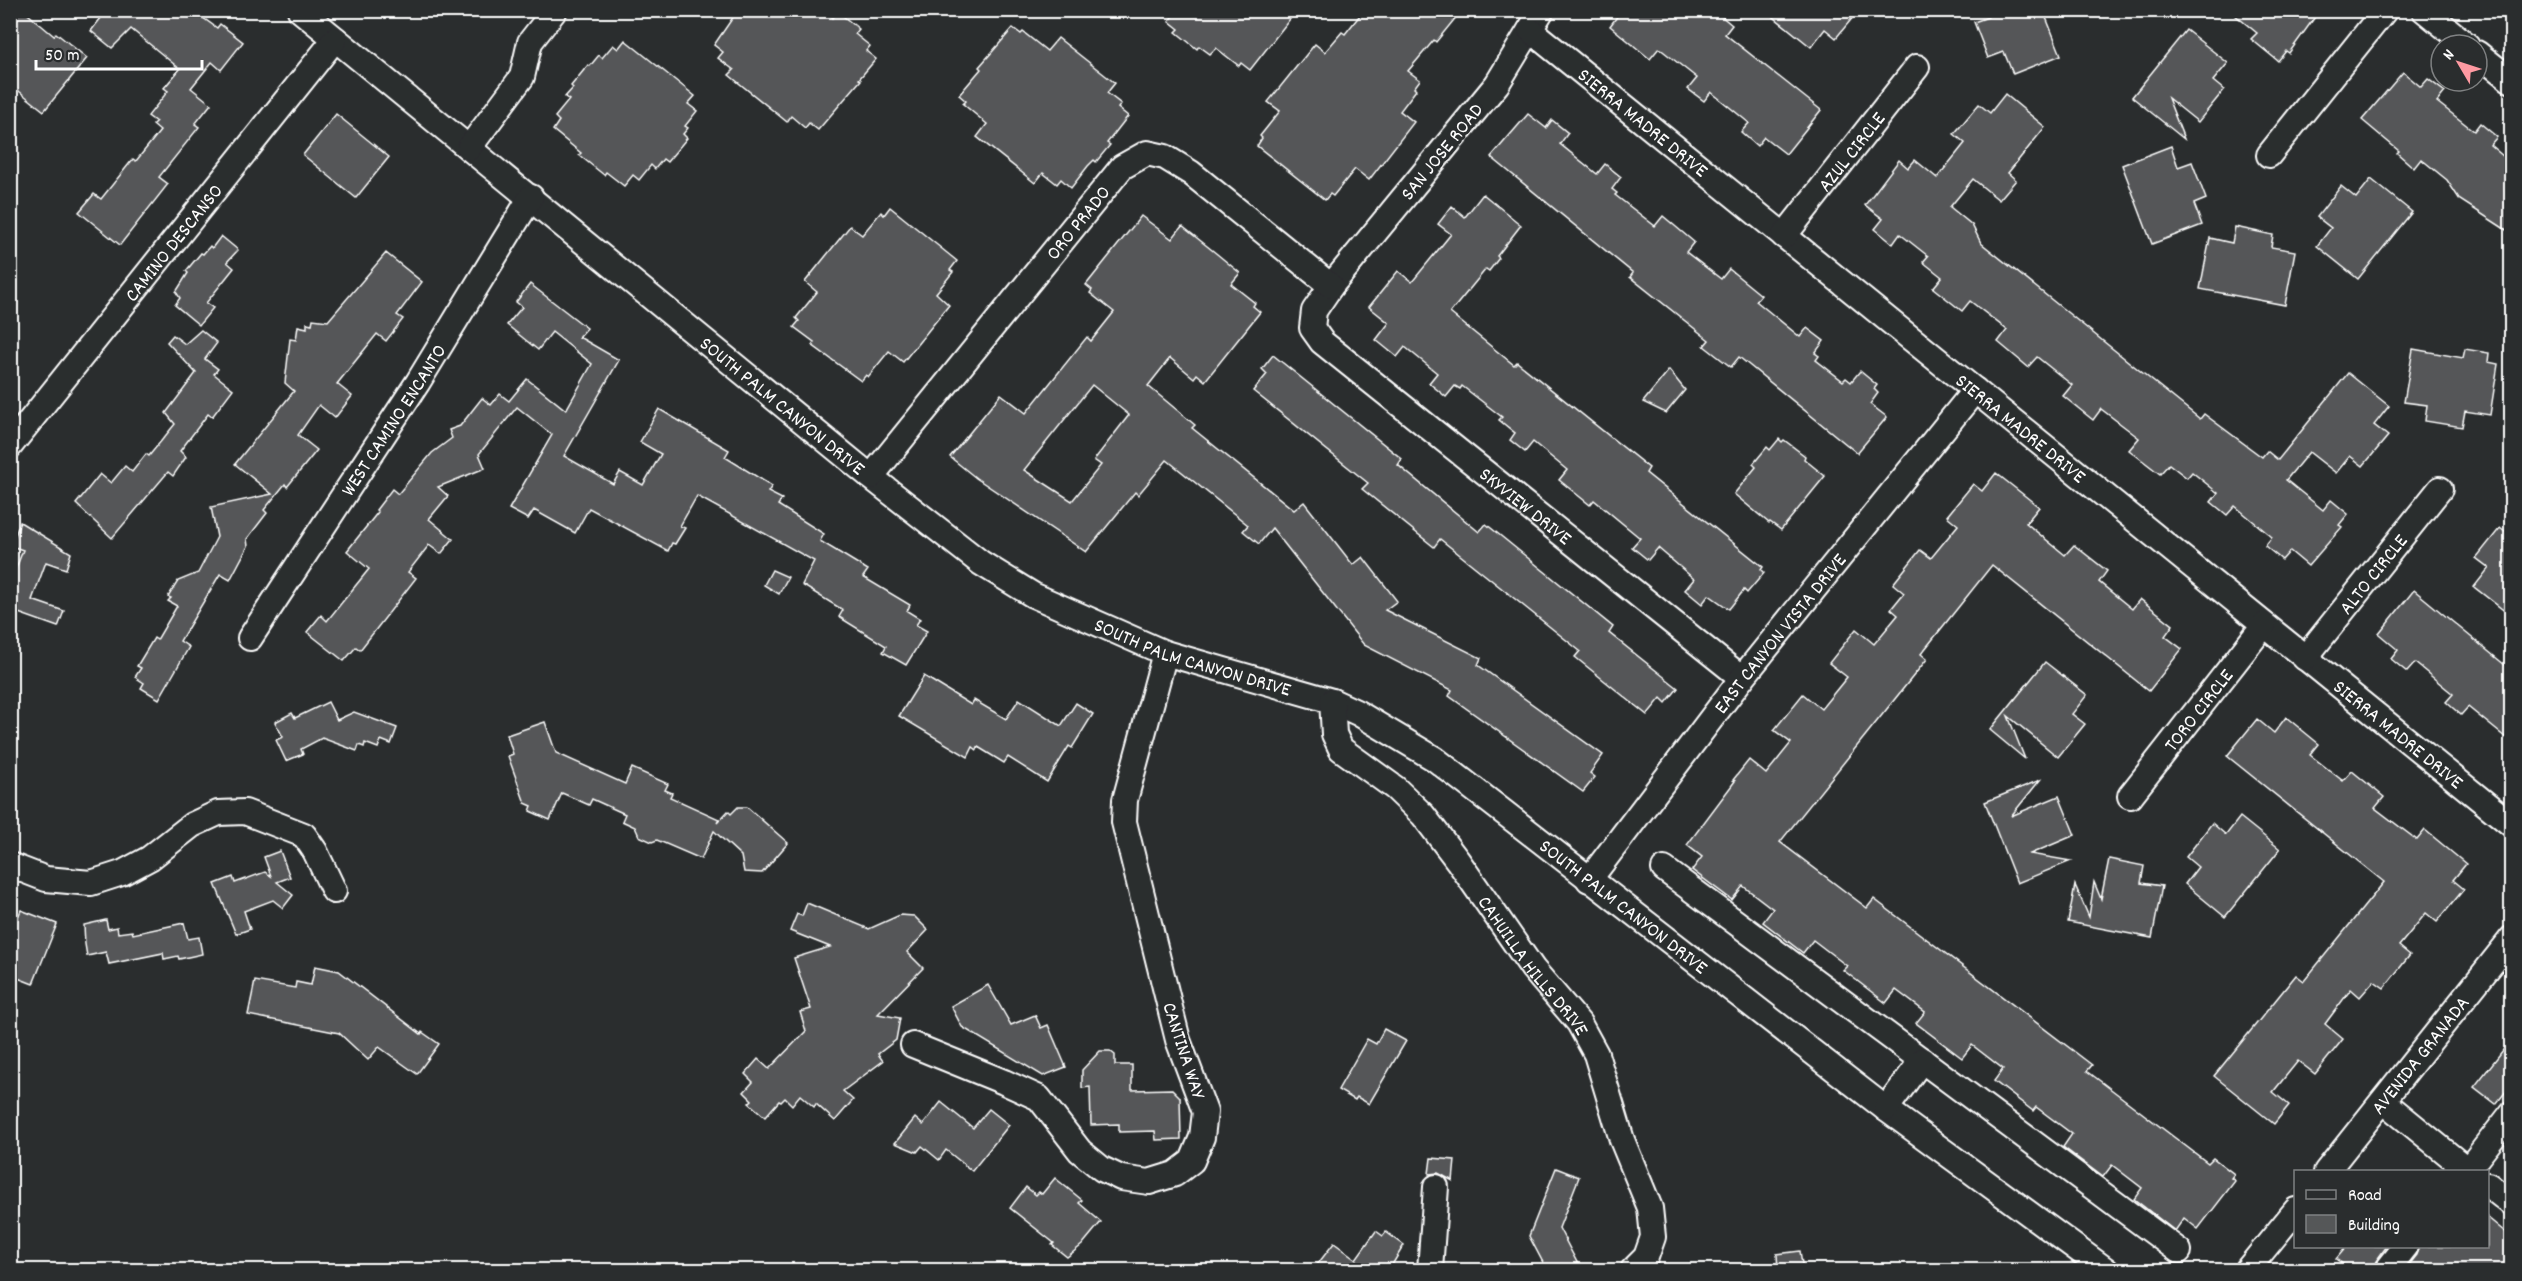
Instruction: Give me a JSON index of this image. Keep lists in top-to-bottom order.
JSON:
{
  "streets": {
    "street": [
      "SIERRA MADRE DRIVE",
      "SAN JOSE ROAD",
      "AZUL CIRCLE",
      "ORO PRADO",
      "CAMINO DESCANSO",
      "SOUTH PALM CANYON DRIVE",
      "WEST CAMINO ENCANTO",
      "SKYVIEW DRIVE",
      "ALTO CIRCLE",
      "EAST CANYON VISTA DRIVE",
      "TORO CIRCLE",
      "CAHUILLA HILLS DRIVE",
      "CANTINA WAY",
      "AVENIDA GRANADA"
    ]
  },
  "crossings": [
    ["SIERRA MADRE DRIVE", "SAN JOSE ROAD"],
    ["SIERRA MADRE DRIVE", "AZUL CIRCLE"],
    ["SIERRA MADRE DRIVE", "ALTO CIRCLE"],
    ["SIERRA MADRE DRIVE", "EAST CANYON VISTA DRIVE"],
    ["SIERRA MADRE DRIVE", "TORO CIRCLE"],
    ["SAN JOSE ROAD", "ORO PRADO"],
    ["SAN JOSE ROAD", "SKYVIEW DRIVE"],
    ["ORO PRADO", "SOUTH PALM CANYON DRIVE"],
    ["CAMINO DESCANSO", "SOUTH PALM CANYON DRIVE"],
    ["SOUTH PALM CANYON DRIVE", "WEST CAMINO ENCANTO"],
    ["SOUTH PALM CANYON DRIVE", "EAST CANYON VISTA DRIVE"],
    ["SOUTH PALM CANYON DRIVE", "CAHUILLA HILLS DRIVE"],
    ["SOUTH PALM CANYON DRIVE", "CANTINA WAY"],
    ["SKYVIEW DRIVE", "EAST CANYON VISTA DRIVE"]
  ],
  "legend": ["Road", "Building"],
  "scale_bar": "50 m",
  "north": "top left"
}
